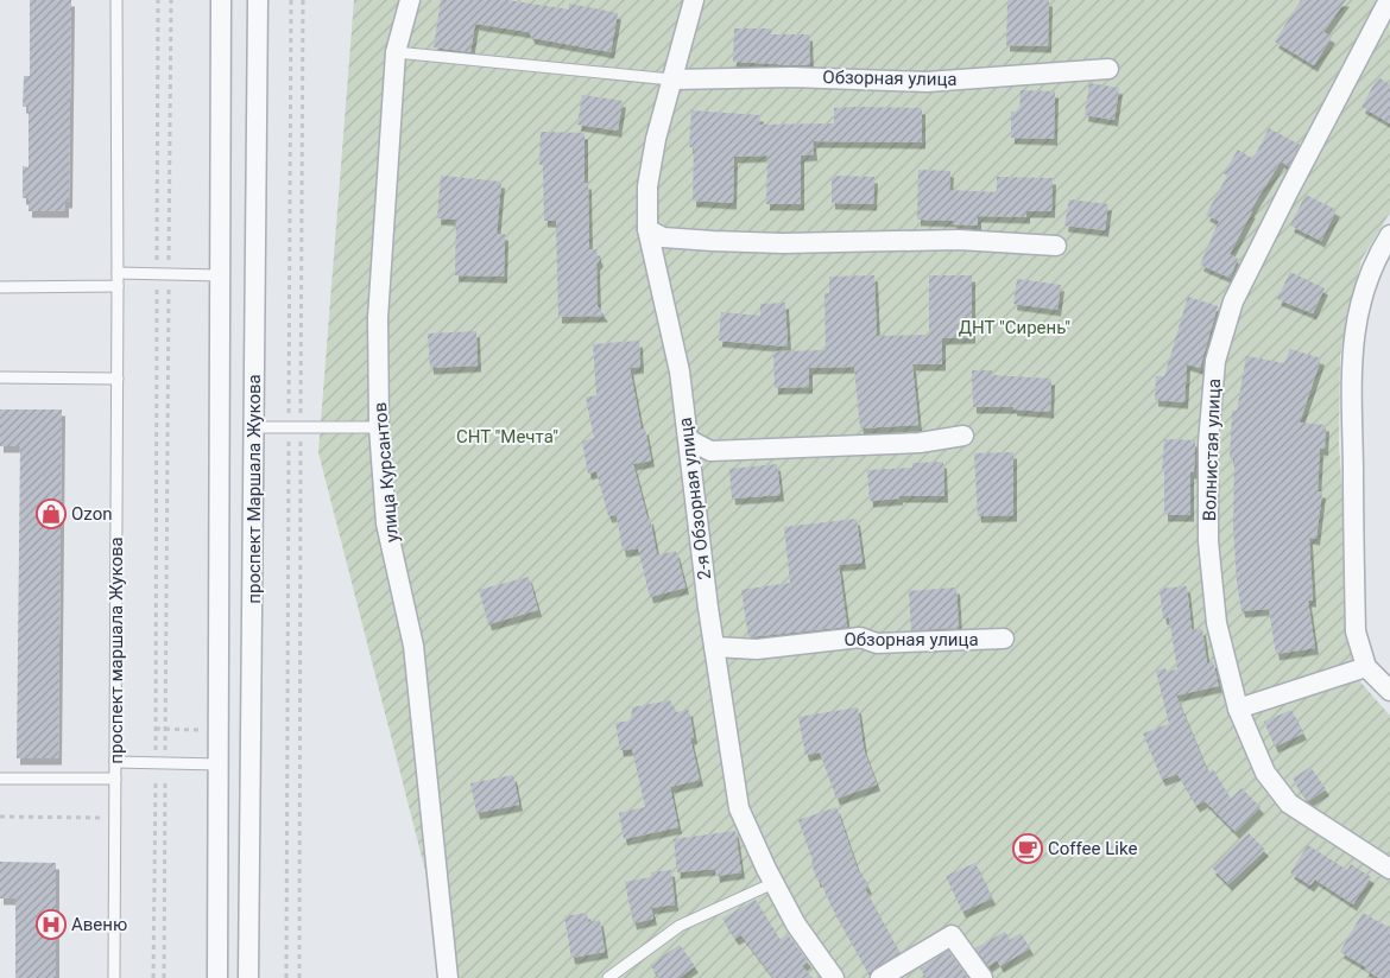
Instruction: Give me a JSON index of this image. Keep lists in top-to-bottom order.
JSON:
{
  "streets": {
    "street": [
      "Обзорная улица",
      "Волнистая улица",
      "улица Курсантов",
      "проспект Маршала Жукова",
      "2-я Обзорная улица"
    ],
    "lane": ["проспект маршала Жукова"]
  },
  "crossings": [
    ["Обзорная улица", "2-я Обзорная улица"]
  ],
  "parks": ["ДНТ \"Сирень\"", "СНТ \"Мечта\""],
  "places": {
    "shop": ["Ozon"],
    "cafe": ["Coffee Like"],
    "hospital": ["Авеню"]
  }
}
